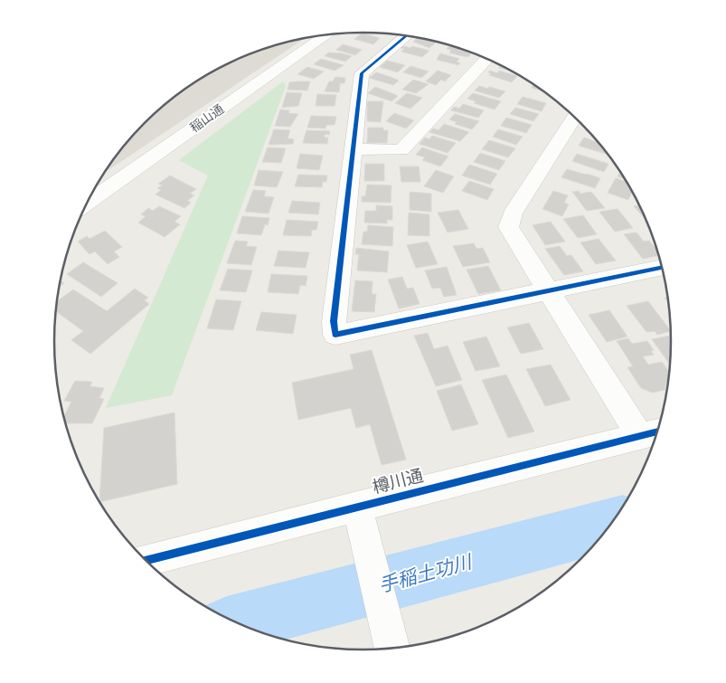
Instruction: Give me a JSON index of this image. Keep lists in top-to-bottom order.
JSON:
{
  "streets": {
    "street": ["稲山通", "樽川通"]
  },
  "water": ["手稲土功川"]
}
